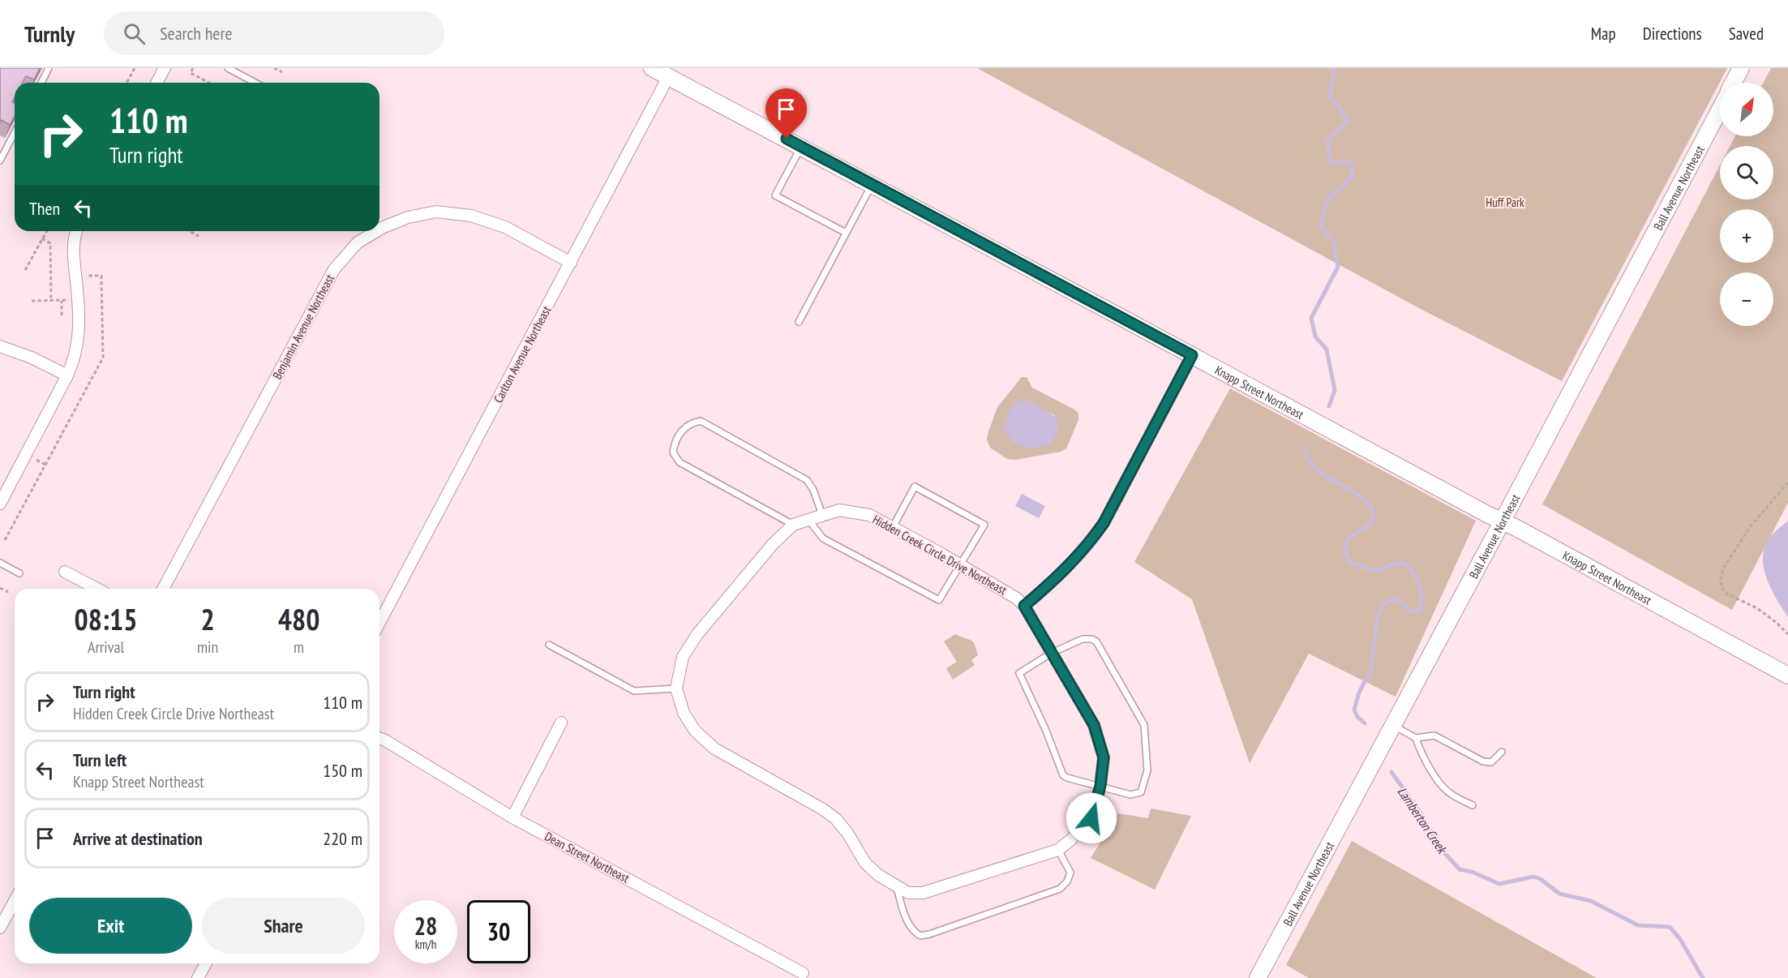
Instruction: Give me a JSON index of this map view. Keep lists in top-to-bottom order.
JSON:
{
  "streets": {
    "main road": ["Ball Avenue Northeast", "Knapp Street Northeast"],
    "street": [
      "Benjamin Avenue Northeast",
      "Carlton Avenue Northeast",
      "Hidden Creek Circle Drive Northeast",
      "Dean Street Northeast"
    ]
  },
  "crossings": [
    ["Ball Avenue Northeast", "Knapp Street Northeast"],
    ["Benjamin Avenue Northeast", "Carlton Avenue Northeast"],
    ["Carlton Avenue Northeast", "Knapp Street Northeast"]
  ],
  "water": ["Lamberton Creek"],
  "parks": ["Huff Park"],
  "north": "top right",
  "page": {
    "header": "Turnly",
    "search": "Search here",
    "nav": ["Map", "Directions", "Saved"],
    "map_buttons": ["+", "−"],
    "turn": ["110 m", "Turn right"],
    "then": "Then",
    "eta": [
      "08:15",
      "Arrival",
      "2",
      "min",
      "480",
      "m"
    ],
    "list": [
      {
        "name": "Turn right",
        "note": "Hidden Creek Circle Drive Northeast",
        "value": "110 m"
      },
      {
        "name": "Turn left",
        "note": "Knapp Street Northeast",
        "value": "150 m"
      },
      {
        "name": "Arrive at destination",
        "value": "220 m"
      }
    ],
    "buttons": ["Exit", "Share"],
    "speed": "28 km/h",
    "limit": "30"
  }
}
